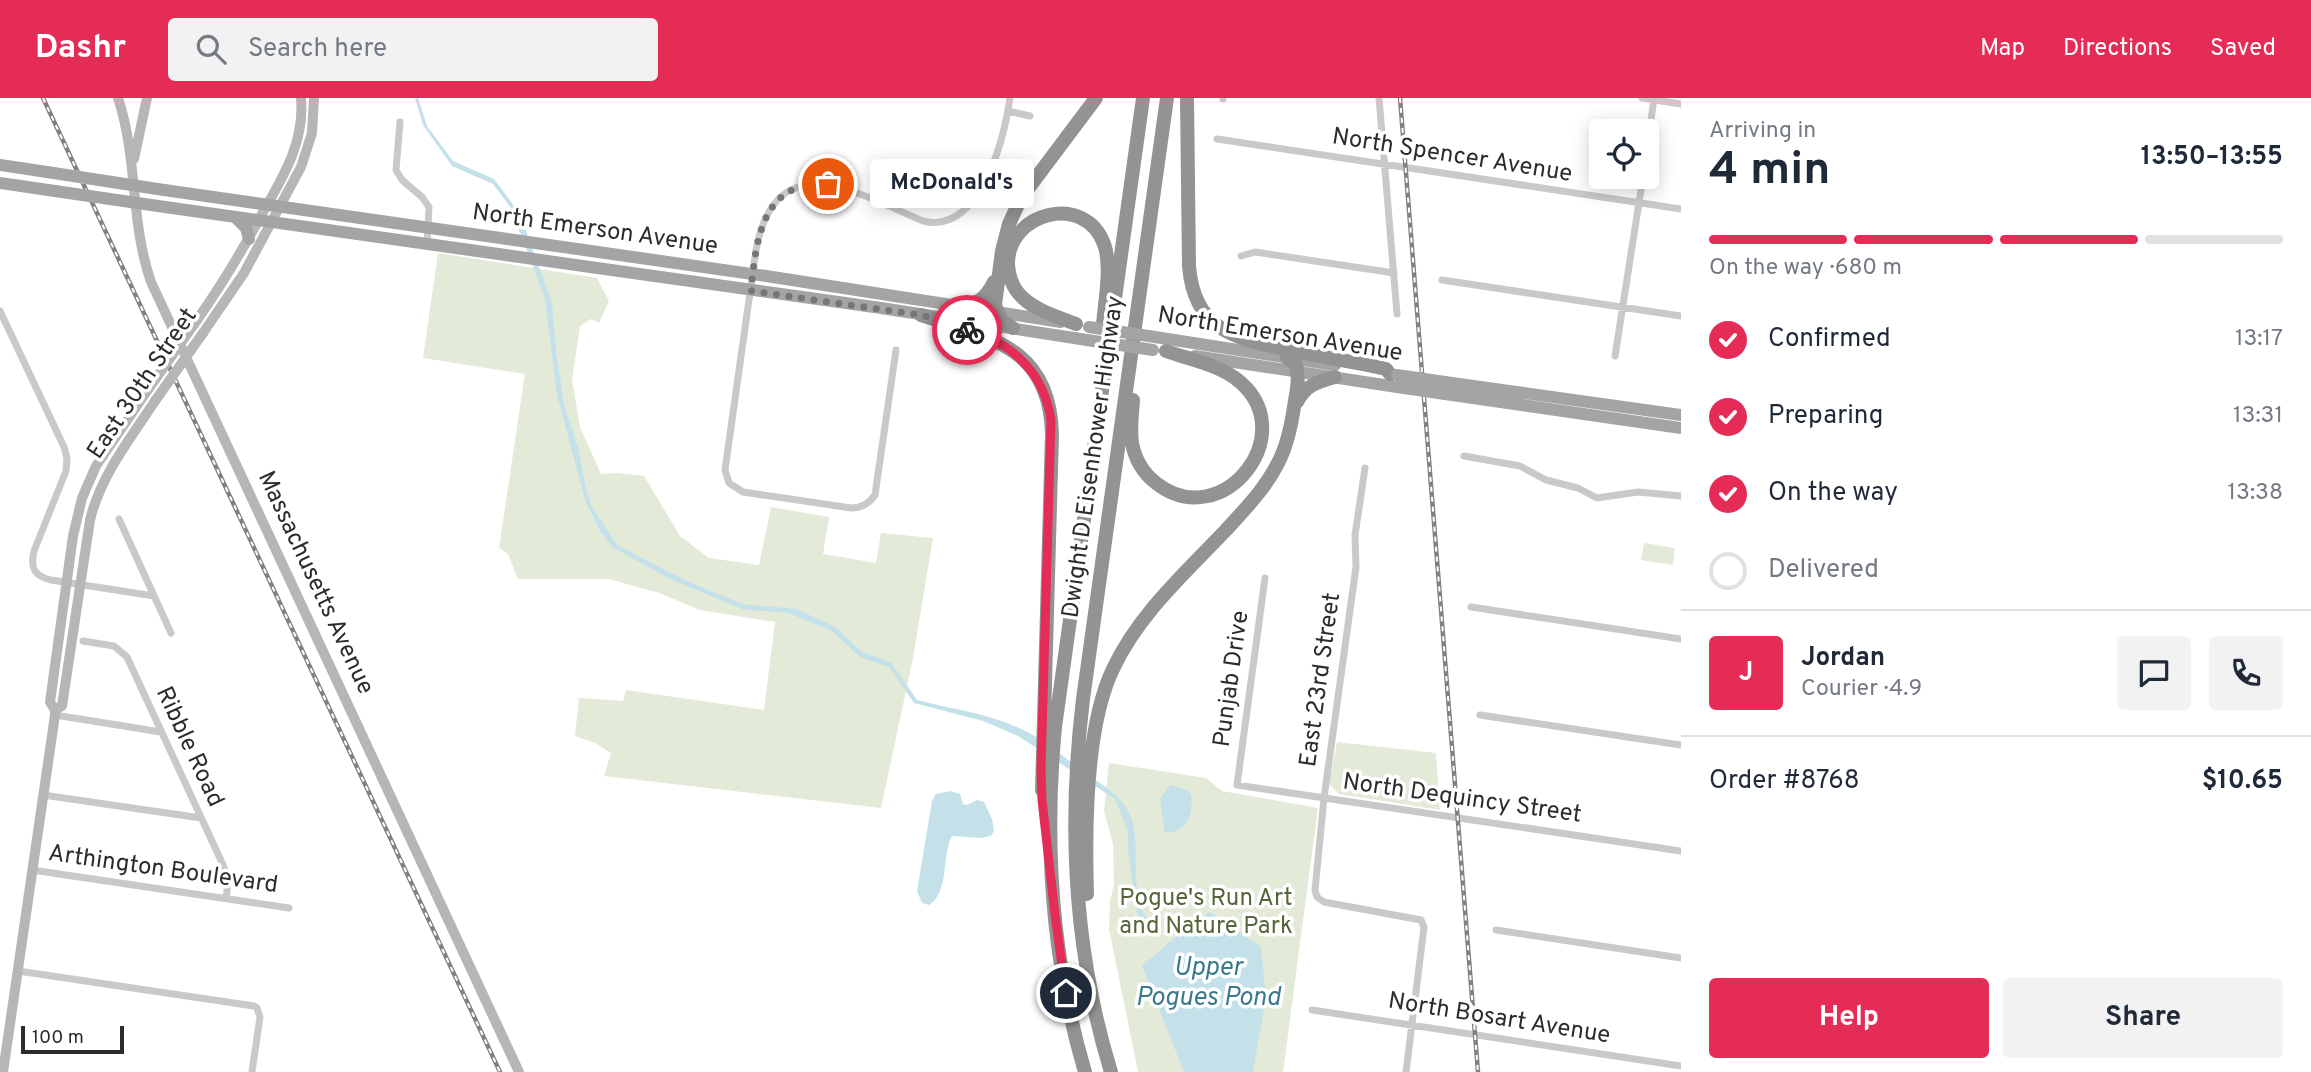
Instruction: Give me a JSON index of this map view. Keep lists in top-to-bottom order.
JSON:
{
  "streets": {
    "highway": ["Dwight D Eisenhower Highway"],
    "main road": ["North Emerson Avenue", "East 30th Street", "Massachusetts Avenue"],
    "street": [
      "North Spencer Avenue",
      "Punjab Drive",
      "East 23rd Street",
      "Ribble Road",
      "North Dequincy Street",
      "Arthington Boulevard",
      "North Bosart Avenue"
    ]
  },
  "crossings": [
    ["North Emerson Avenue", "East 30th Street"],
    ["East 30th Street", "Arthington Boulevard"],
    ["Punjab Drive", "North Dequincy Street"],
    ["East 23rd Street", "North Dequincy Street"],
    ["East 23rd Street", "North Bosart Avenue"],
    ["Ribble Road", "Arthington Boulevard"]
  ],
  "water": ["Upper Pogues Pond"],
  "parks": ["Pogue's Run Art and Nature Park"],
  "places": ["McDonald's"],
  "scale_bar": "100 m",
  "page": {
    "header": "Dashr",
    "search": "Search here",
    "nav": ["Map", "Directions", "Saved"],
    "heading": ["4 min", "Arriving in", "13:50–13:55"],
    "panel": [
      "Jordan",
      "Courier · 4.9",
      "Order #8768",
      "$10.65"
    ],
    "bubble": "McDonald's",
    "bar": "On the way · 680 m",
    "list": [
      ["Confirmed", "13:17"],
      ["Preparing", "13:31"],
      ["On the way", "13:38"],
      "Delivered"
    ],
    "round": "J",
    "buttons": ["Help", "Share"],
    "scale": "100 m"
  }
}
